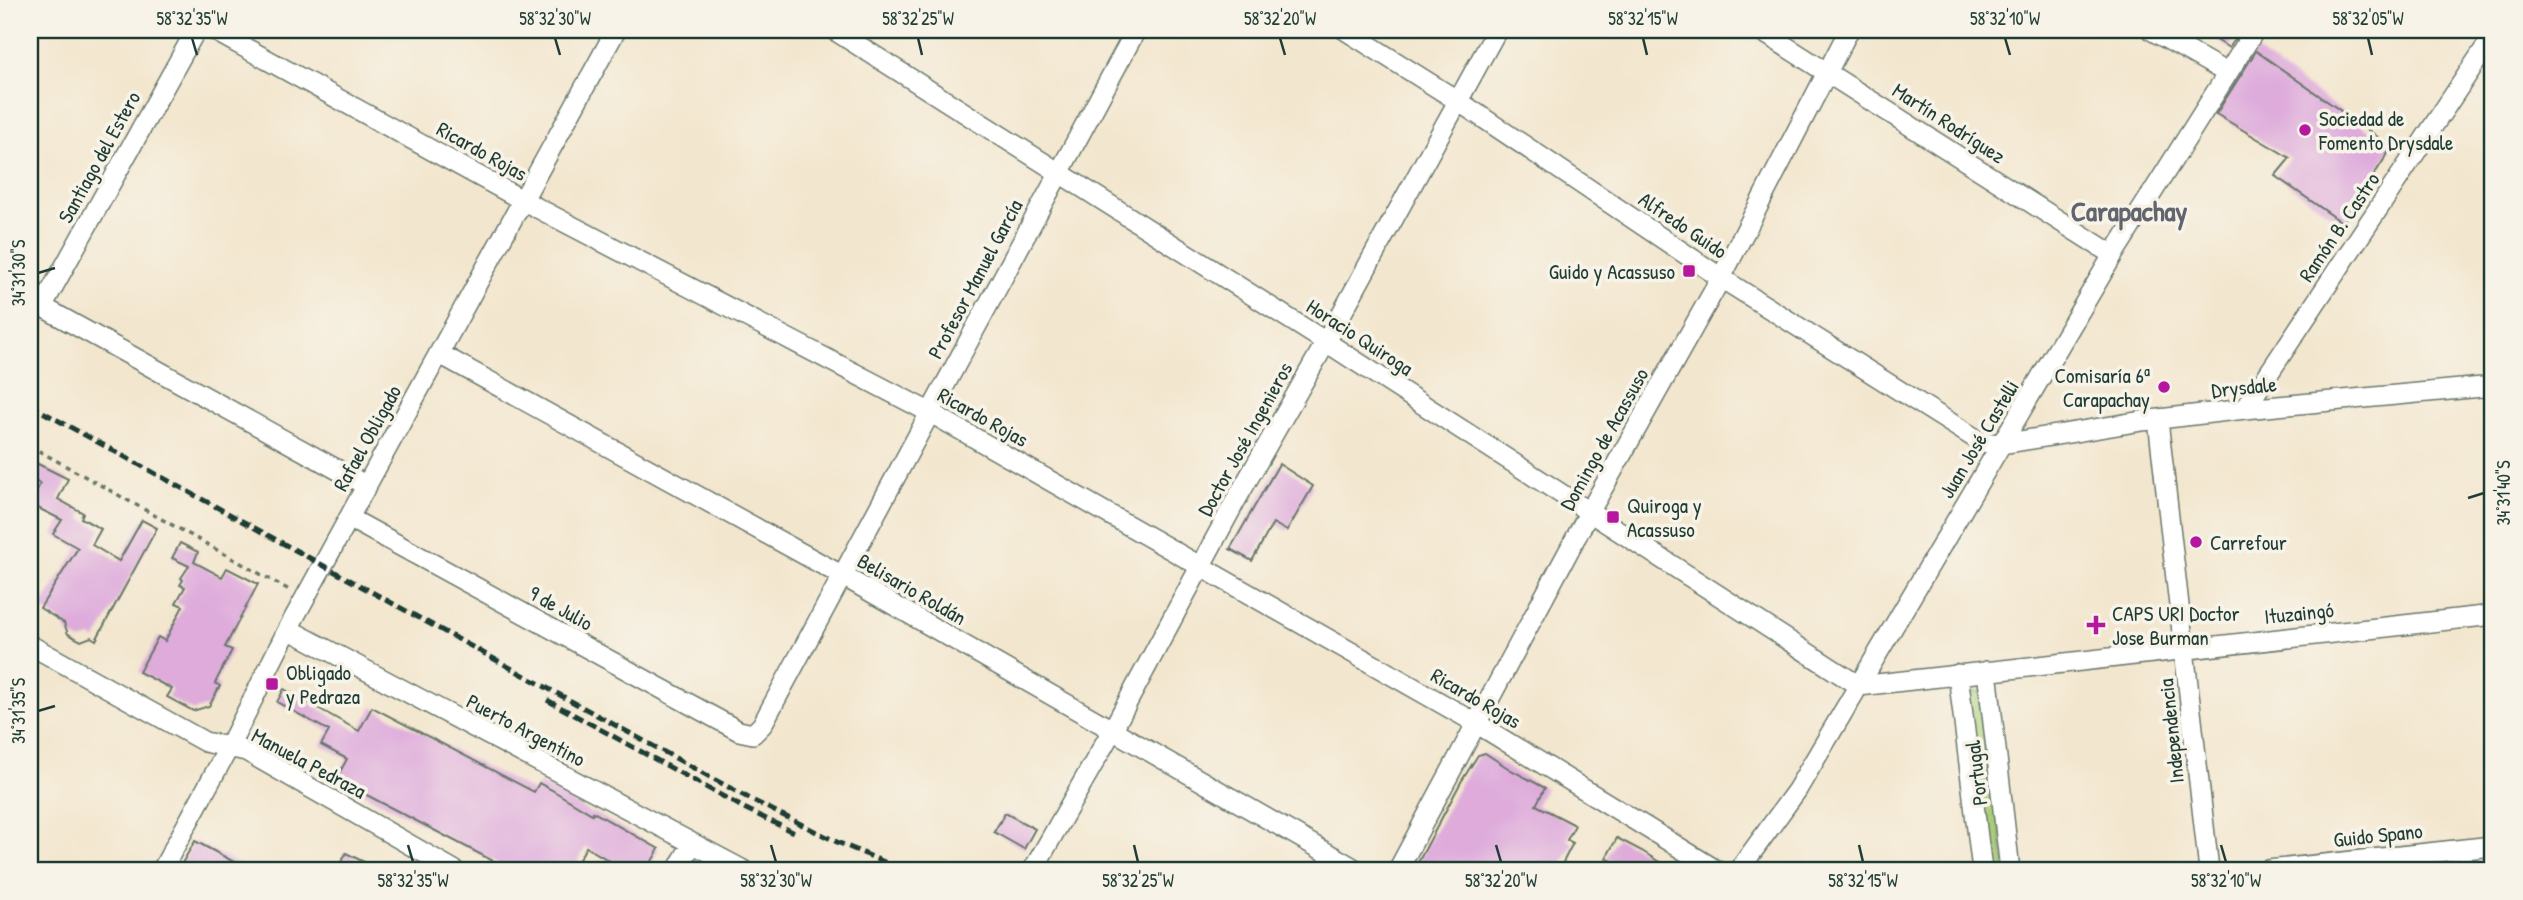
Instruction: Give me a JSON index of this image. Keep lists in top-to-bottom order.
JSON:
{
  "streets": {
    "street": [
      "Martín Rodríguez",
      "Ricardo Rojas",
      "Santiago del Estero",
      "Alfredo Guido",
      "Ramón B. Castro",
      "Profesor Manuel García",
      "Horacio Quiroga",
      "Drysdale",
      "Rafael Obligado",
      "Doctor José Ingenieros",
      "Domingo de Acassuso",
      "Juan José Castelli",
      "Belisario Roldán",
      "9 de Julio",
      "Ituzaingó",
      "Puerto Argentino",
      "Independencia",
      "Manuela Pedraza",
      "Portugal",
      "Guido Spano"
    ]
  },
  "crossings": [
    ["Martín Rodríguez", "Domingo de Acassuso"],
    ["Martín Rodríguez", "Juan José Castelli"],
    ["Ricardo Rojas", "Profesor Manuel García"],
    ["Ricardo Rojas", "Rafael Obligado"],
    ["Ricardo Rojas", "Doctor José Ingenieros"],
    ["Ricardo Rojas", "Domingo de Acassuso"],
    ["Alfredo Guido", "Drysdale"],
    ["Alfredo Guido", "Doctor José Ingenieros"],
    ["Alfredo Guido", "Domingo de Acassuso"],
    ["Alfredo Guido", "Juan José Castelli"],
    ["Ramón B. Castro", "Drysdale"],
    ["Profesor Manuel García", "Horacio Quiroga"],
    ["Profesor Manuel García", "Belisario Roldán"],
    ["Profesor Manuel García", "9 de Julio"],
    ["Horacio Quiroga", "Doctor José Ingenieros"],
    ["Horacio Quiroga", "Domingo de Acassuso"],
    ["Horacio Quiroga", "Juan José Castelli"],
    ["Horacio Quiroga", "Ituzaingó"],
    ["Drysdale", "Juan José Castelli"],
    ["Drysdale", "Independencia"],
    ["Rafael Obligado", "Belisario Roldán"],
    ["Rafael Obligado", "9 de Julio"],
    ["Rafael Obligado", "Puerto Argentino"],
    ["Rafael Obligado", "Manuela Pedraza"],
    ["Doctor José Ingenieros", "Belisario Roldán"],
    ["Juan José Castelli", "Ituzaingó"],
    ["Ituzaingó", "Independencia"],
    ["Ituzaingó", "Portugal"]
  ],
  "districts": ["Carapachay"],
  "places": {
    "other": ["Sociedad de Fomento Drysdale", "Comisaría 6ª Carapachay", "Carrefour"],
    "transit": ["Guido y Acassuso", "Quiroga y Acassuso", "Obligado y Pedraza"],
    "health": ["CAPS URI Doctor Jose Burman"]
  },
  "coordinates": [
    "58°32'35\"W",
    "58°32'30\"W",
    "58°32'25\"W",
    "58°32'20\"W",
    "58°32'15\"W",
    "58°32'10\"W",
    "58°32'05\"W",
    "34°31'30\"S",
    "34°31'40\"S",
    "34°31'35\"S"
  ]
}
